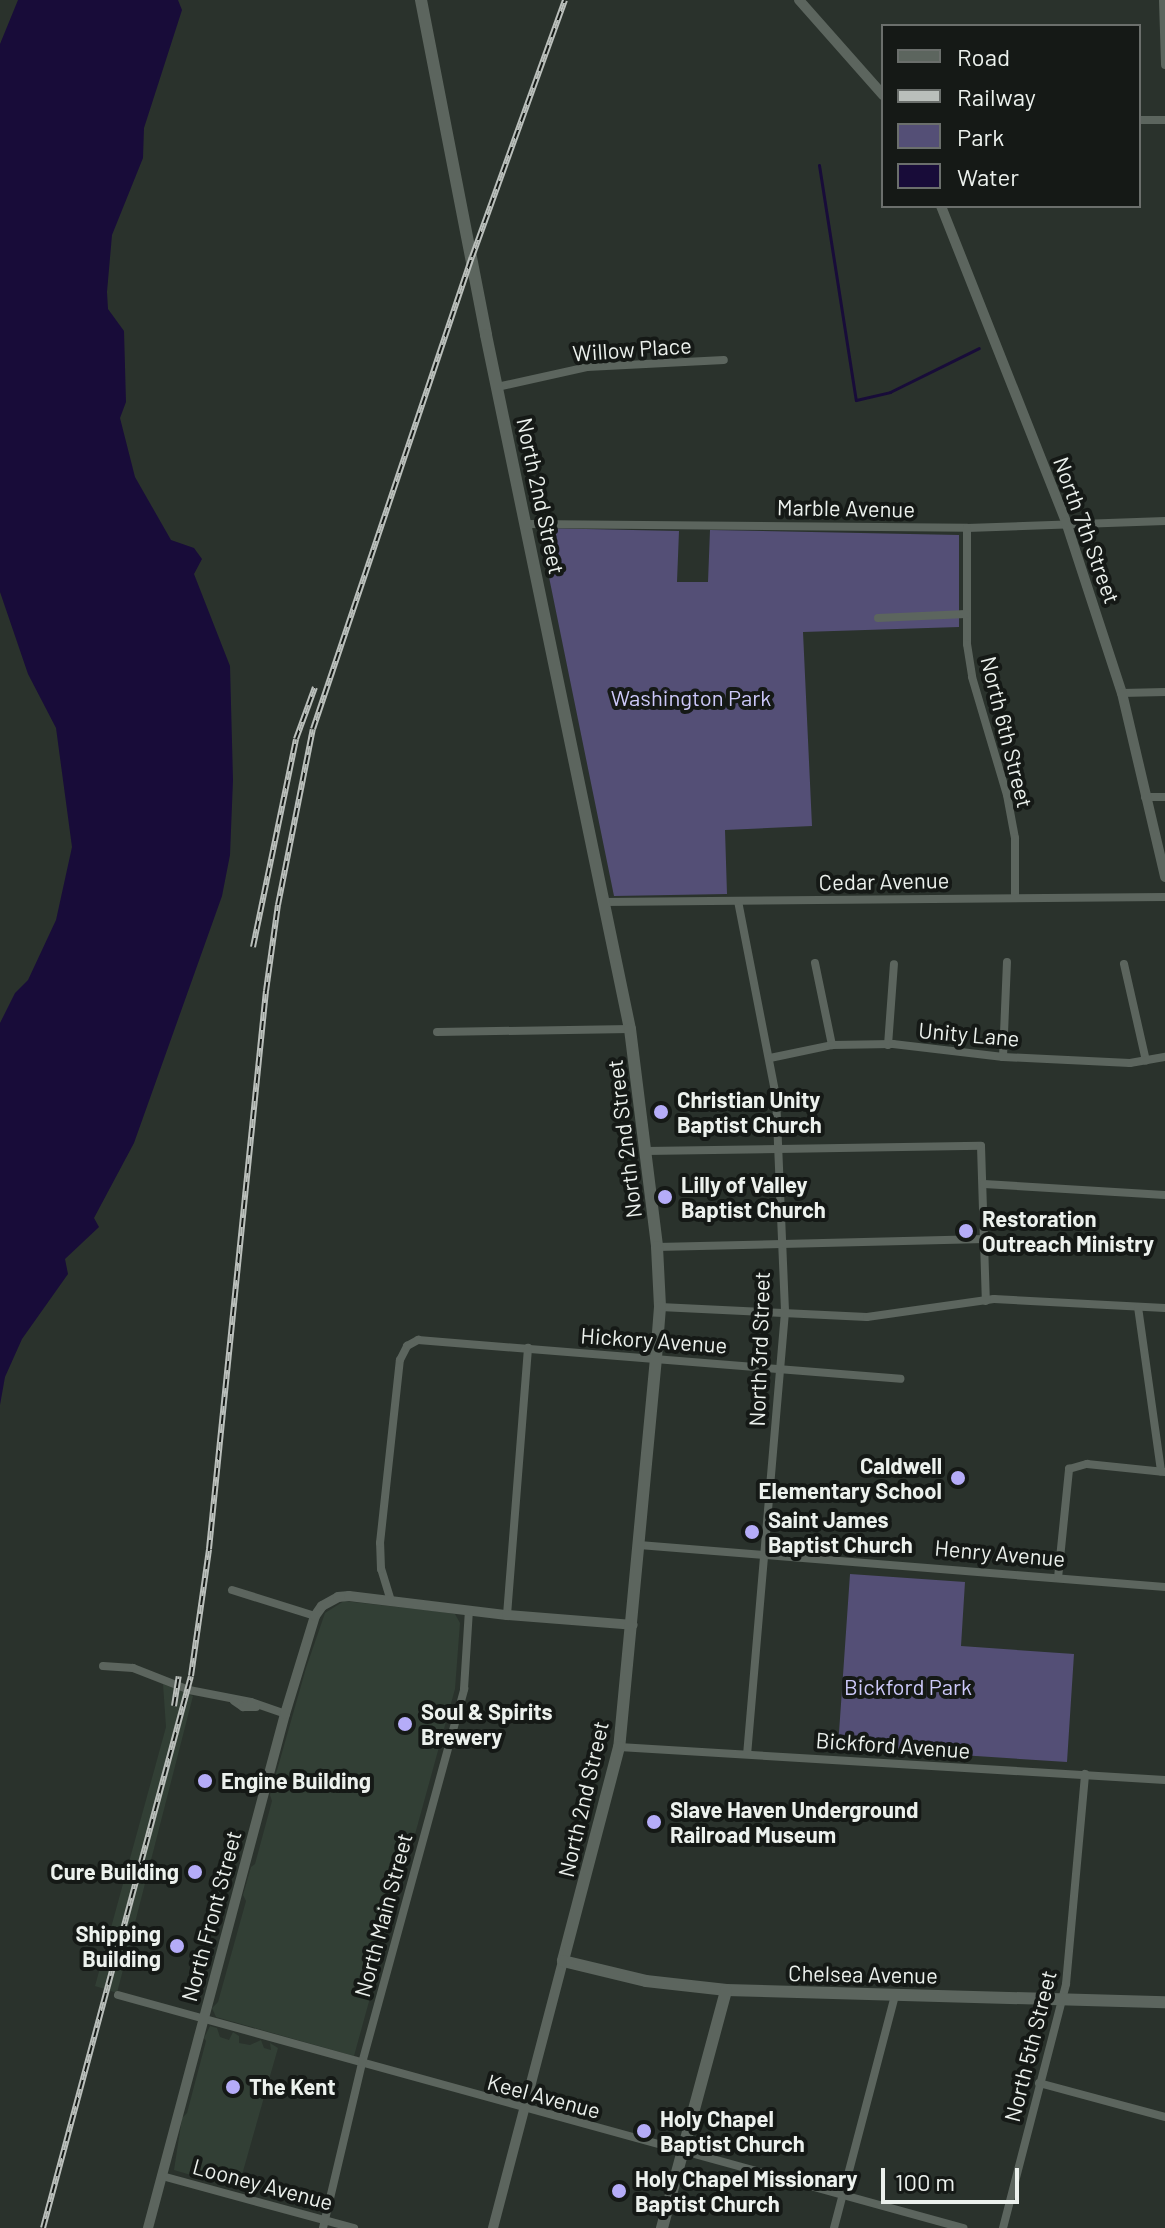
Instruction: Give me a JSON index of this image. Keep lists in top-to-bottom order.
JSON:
{
  "streets": {
    "main road": ["North 2nd Street", "Chelsea Avenue"],
    "street": [
      "Willow Place",
      "Marble Avenue",
      "North 7th Street",
      "North 6th Street",
      "Cedar Avenue",
      "Unity Lane",
      "Hickory Avenue",
      "North 3rd Street",
      "Henry Avenue",
      "Bickford Avenue",
      "North Main Street",
      "North Front Street",
      "North 5th Street",
      "Keel Avenue",
      "Looney Avenue"
    ]
  },
  "crossings": [
    ["Willow Place", "North 2nd Street"],
    ["North 2nd Street", "Marble Avenue"],
    ["North 2nd Street", "Cedar Avenue"],
    ["North 2nd Street", "Hickory Avenue"],
    ["North 2nd Street", "Henry Avenue"],
    ["North 2nd Street", "Bickford Avenue"],
    ["North 2nd Street", "Chelsea Avenue"],
    ["North 2nd Street", "Keel Avenue"],
    ["Marble Avenue", "North 7th Street"],
    ["Marble Avenue", "North 6th Street"],
    ["North 6th Street", "Cedar Avenue"],
    ["Cedar Avenue", "North 3rd Street"],
    ["Unity Lane", "North 3rd Street"],
    ["Hickory Avenue", "North 3rd Street"],
    ["North 3rd Street", "Henry Avenue"],
    ["North 3rd Street", "Bickford Avenue"],
    ["Bickford Avenue", "North 5th Street"],
    ["North Main Street", "Keel Avenue"],
    ["North Main Street", "Looney Avenue"],
    ["North Front Street", "Keel Avenue"],
    ["North Front Street", "Looney Avenue"],
    ["Chelsea Avenue", "North 5th Street"]
  ],
  "parks": ["Washington Park", "Bickford Park"],
  "places": [
    "Christian Unity Baptist Church",
    "Lilly of Valley Baptist Church",
    "Restoration Outreach Ministry",
    "Caldwell Elementary School",
    "Saint James Baptist Church",
    "Soul & Spirits Brewery",
    "Engine Building",
    "Slave Haven Underground Railroad Museum",
    "Cure Building",
    "Shipping Building",
    "The Kent",
    "Holy Chapel Baptist Church",
    "Holy Chapel Missionary Baptist Church"
  ],
  "legend": [
    "Road",
    "Railway",
    "Park",
    "Water"
  ],
  "scale_bar": "100 m"
}
